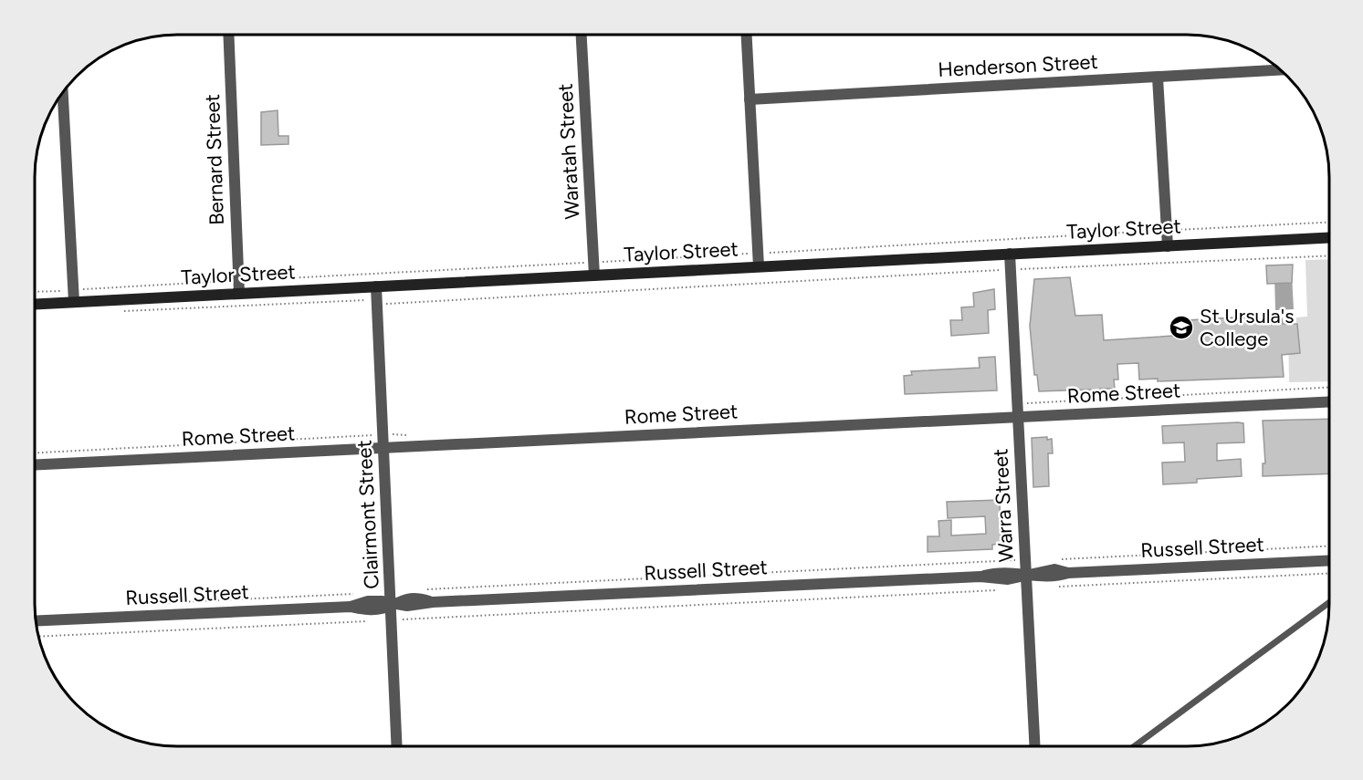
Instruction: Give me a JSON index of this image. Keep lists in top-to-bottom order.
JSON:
{
  "streets": {
    "street": [
      "Henderson Street",
      "Waratah Street",
      "Bernard Street",
      "Taylor Street",
      "Rome Street",
      "Warra Street",
      "Clairmont Street",
      "Russell Street"
    ]
  },
  "crossings": [
    ["Waratah Street", "Taylor Street"],
    ["Bernard Street", "Taylor Street"],
    ["Taylor Street", "Warra Street"],
    ["Taylor Street", "Clairmont Street"],
    ["Rome Street", "Warra Street"],
    ["Rome Street", "Clairmont Street"],
    ["Warra Street", "Russell Street"],
    ["Clairmont Street", "Russell Street"]
  ],
  "places": {
    "school or university": ["St Ursula's College"]
  }
}
